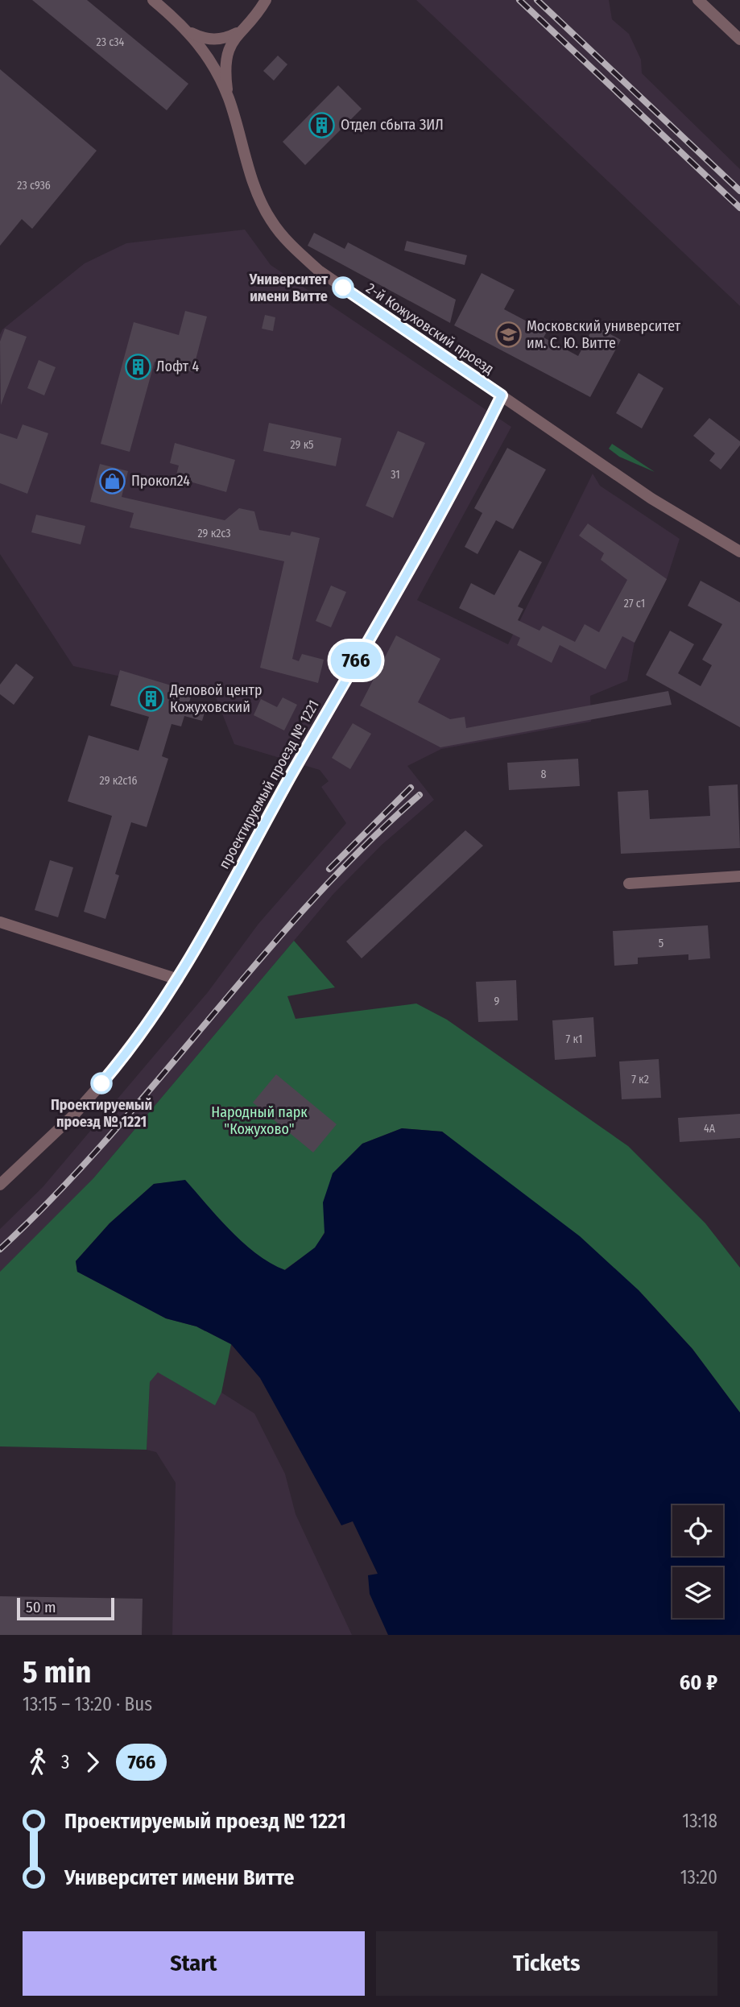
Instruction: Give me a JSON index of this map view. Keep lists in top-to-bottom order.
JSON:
{
  "streets": {
    "street": ["2-й Кожуховский проезд", "проектируемый проезд № 1221"]
  },
  "crossings": [
    ["2-й Кожуховский проезд", "проектируемый проезд № 1221"]
  ],
  "parks": ["Народный парк \"Кожухово\""],
  "places": {
    "building": ["Отдел сбыта ЗИЛ", "Лофт 4", "Деловой центр Кожуховский"],
    "other": ["Университет имени Витте", "Проектируемый проезд № 1221"],
    "school or university": ["Московский университет им. С. Ю. Витте"],
    "shop": ["Прокол24"]
  },
  "lines": ["bus line 766"],
  "house_numbers": [
    "23 с34",
    "23 с936",
    "29 к5",
    "31",
    "29 к2с3",
    "27 с1",
    "8",
    "29 к2с16",
    "5",
    "9",
    "7 к1",
    "7 к2",
    "4А"
  ],
  "scale_bar": "50 m",
  "page": {
    "on_map": "766",
    "scale": "50 m",
    "heading": ["5 min", "13:15 – 13:20 · Bus", "60 ₽"],
    "legs": ["3", "766"],
    "list": [
      {
        "name": "Проектируемый проезд № 1221",
        "value": "13:18"
      },
      {
        "name": "Университет имени Витте",
        "value": "13:20"
      }
    ],
    "buttons": ["Start", "Tickets"]
  }
}
